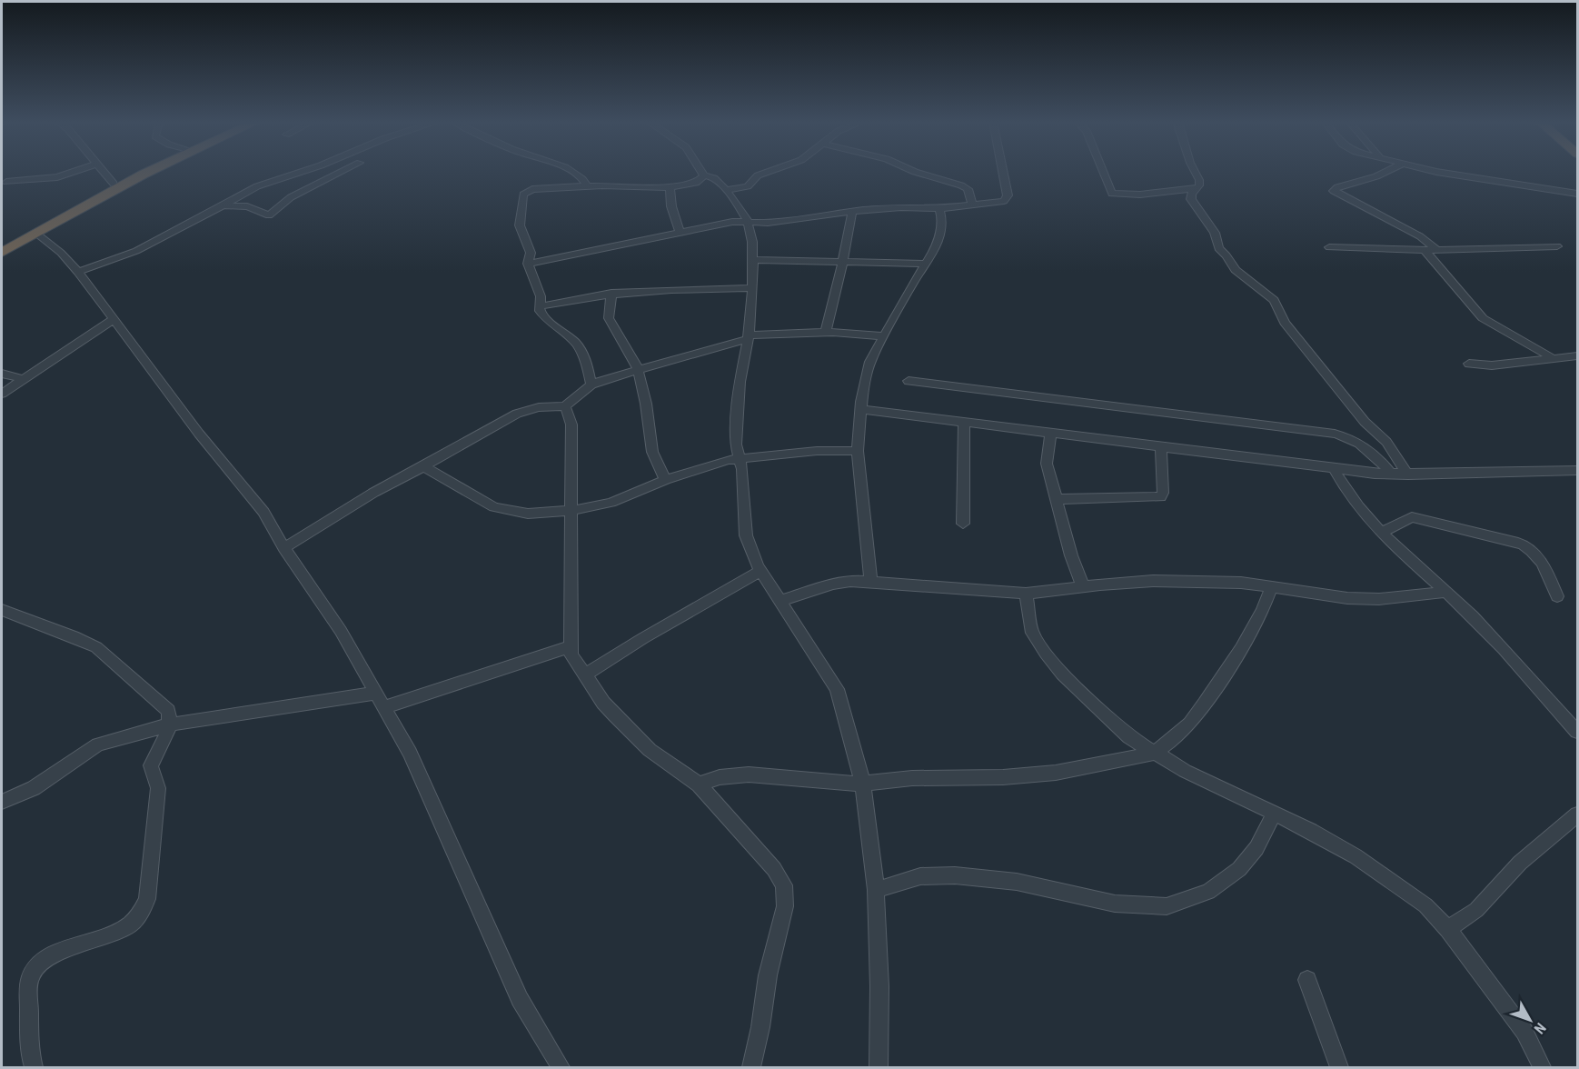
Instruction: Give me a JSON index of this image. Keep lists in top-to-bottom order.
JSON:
{
  "north": "bottom right"
}
